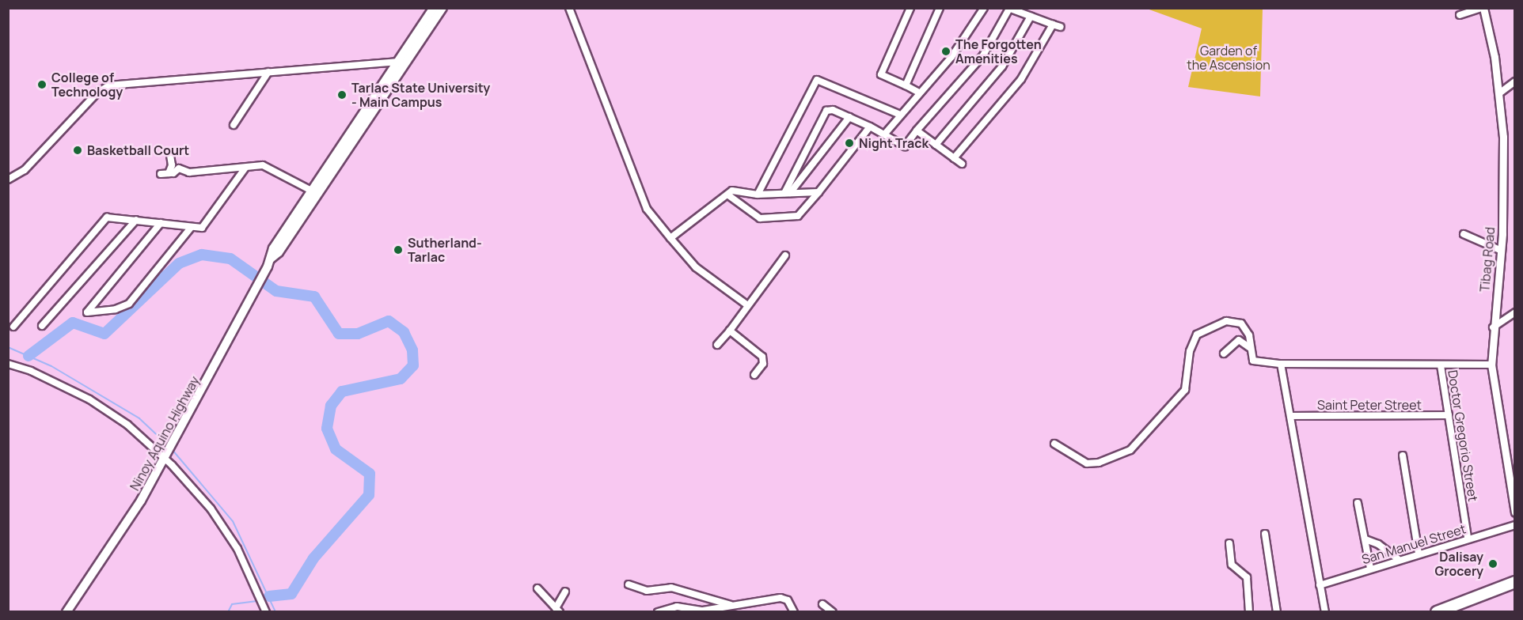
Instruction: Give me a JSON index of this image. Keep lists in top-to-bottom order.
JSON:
{
  "streets": {
    "main road": ["Ninoy Aquino Highway"],
    "street": [
      "Tibag Road",
      "Saint Peter Street",
      "Doctor Gregorio Street",
      "San Manuel Street"
    ]
  },
  "crossings": [
    ["Saint Peter Street", "Doctor Gregorio Street"],
    ["Doctor Gregorio Street", "San Manuel Street"]
  ],
  "parks": ["Garden of the Ascension"],
  "places": [
    "The Forgotten Amenities",
    "College of Technology",
    "Tarlac State University - Main Campus",
    "Night Track",
    "Basketball Court",
    "Sutherland- Tarlac",
    "Dalisay Grocery"
  ]
}
